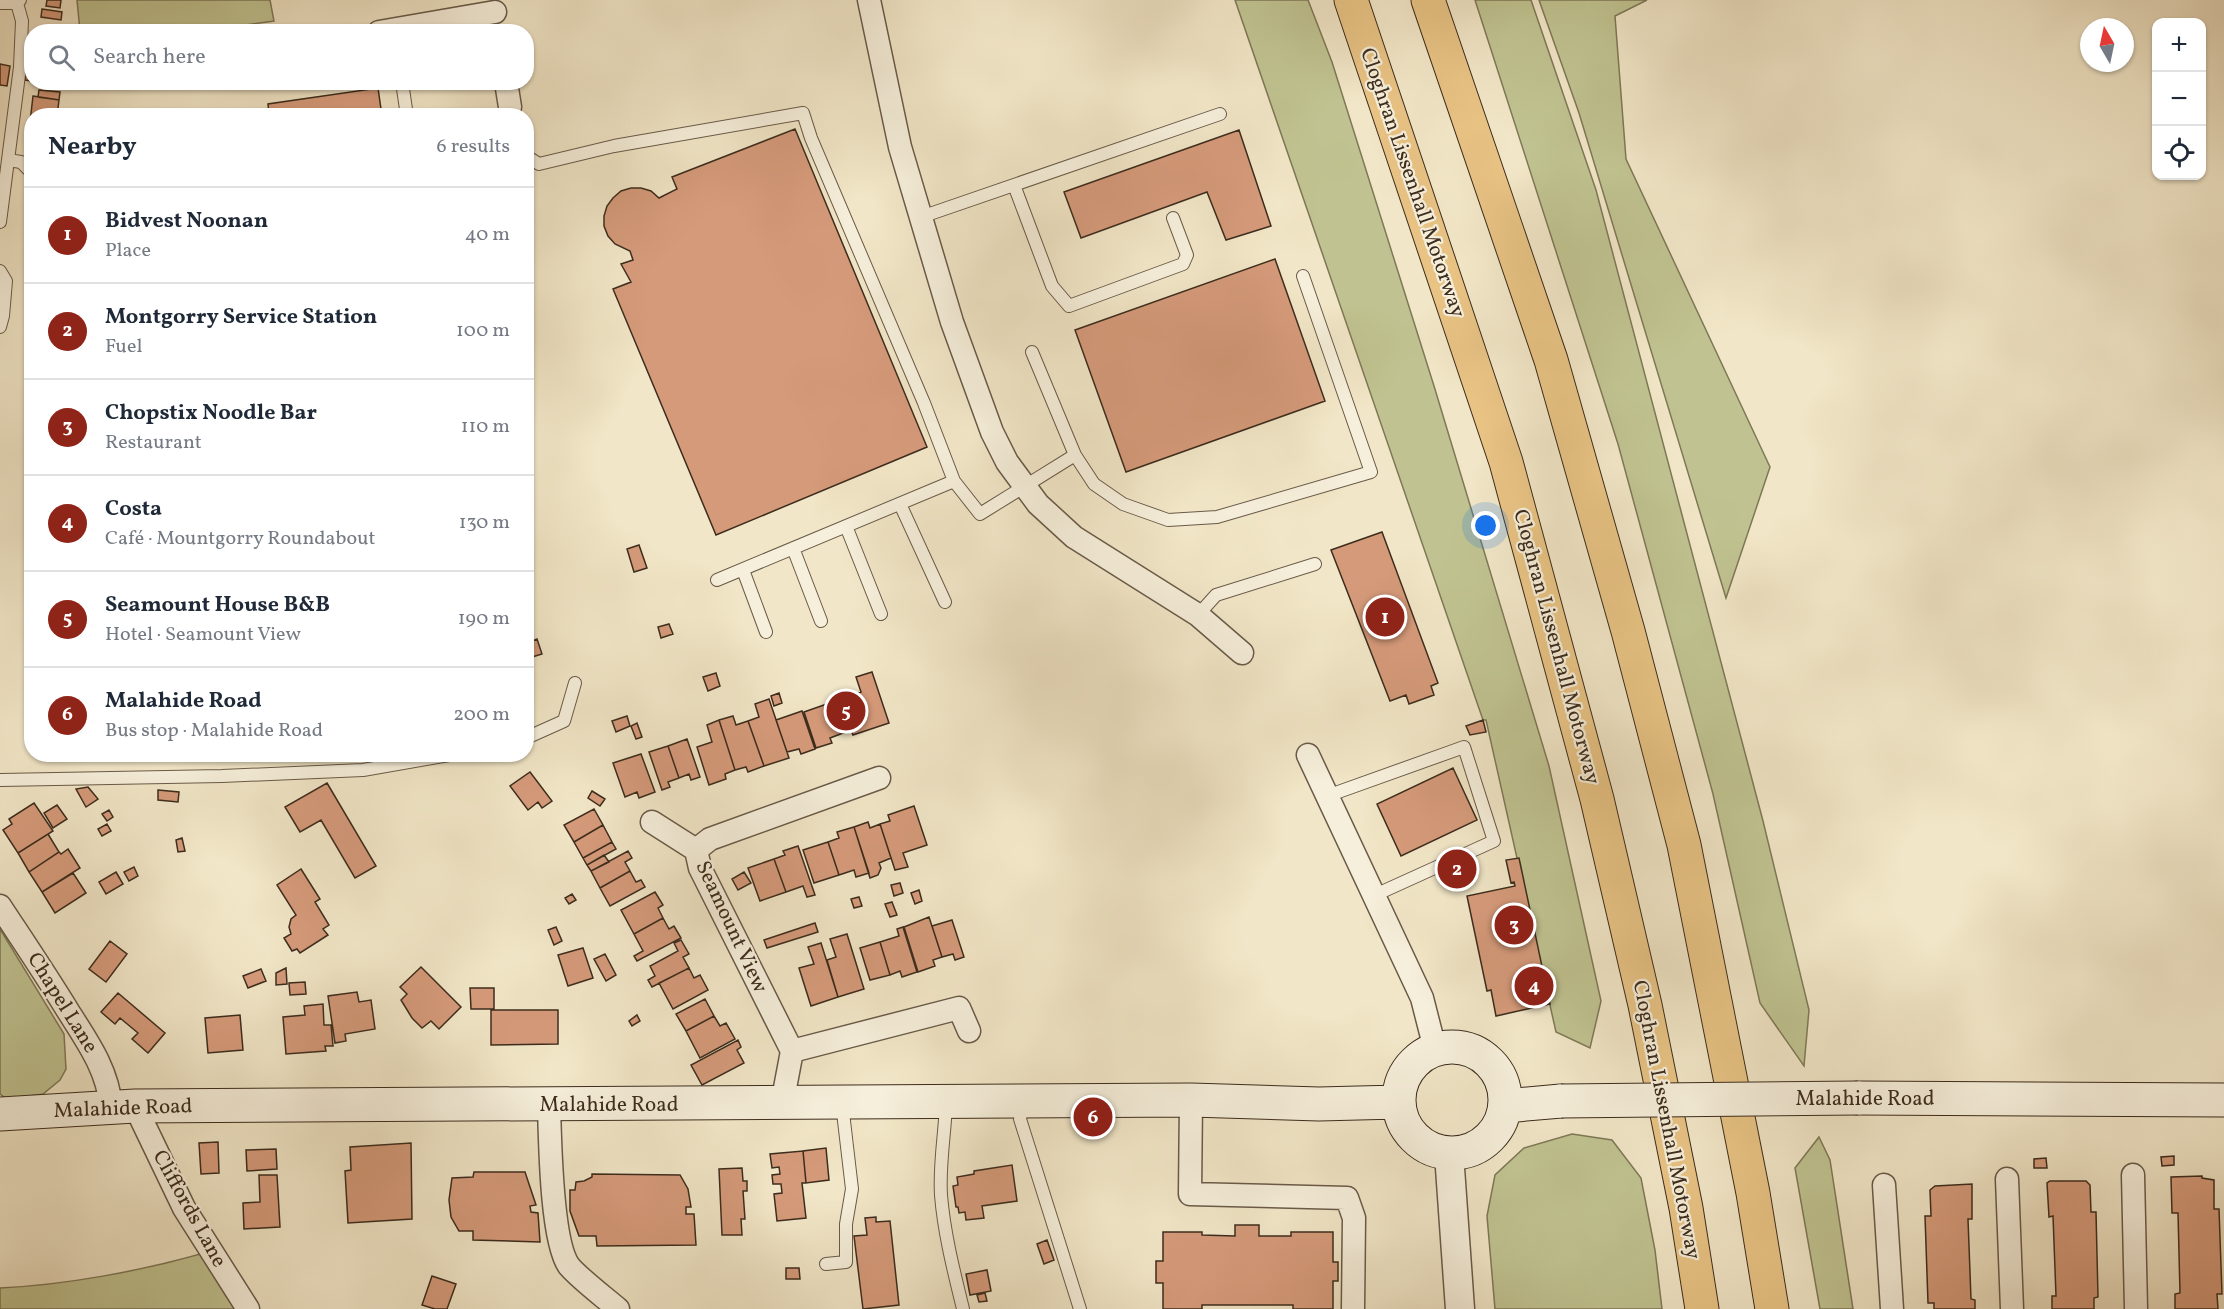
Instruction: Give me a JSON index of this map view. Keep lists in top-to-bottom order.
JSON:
{
  "streets": {
    "highway": ["Cloghran Lissenhall Motorway"],
    "main road": ["Malahide Road"],
    "street": ["Seamount View", "Chapel Lane", "Cliffords Lane"]
  },
  "crossings": [
    ["Chapel Lane", "Malahide Road"],
    ["Chapel Lane", "Cliffords Lane"],
    ["Malahide Road", "Cliffords Lane"]
  ],
  "north": "top",
  "page": {
    "map_buttons": ["+", "−"],
    "search": "Search here",
    "heading": ["Nearby", "6 results"],
    "list": [
      {
        "mark": "1",
        "name": "Bidvest Noonan",
        "note": "Place",
        "value": "40 m"
      },
      {
        "mark": "2",
        "name": "Montgorry Service Station",
        "note": "Fuel",
        "value": "100 m"
      },
      {
        "mark": "3",
        "name": "Chopstix Noodle Bar",
        "note": "Restaurant",
        "value": "110 m"
      },
      {
        "mark": "4",
        "name": "Costa",
        "note": "Café · Mountgorry Roundabout",
        "value": "130 m"
      },
      {
        "mark": "5",
        "name": "Seamount House B&B",
        "note": "Hotel · Seamount View",
        "value": "190 m"
      },
      {
        "mark": "6",
        "name": "Malahide Road",
        "note": "Bus stop · Malahide Road",
        "value": "200 m"
      }
    ],
    "pins": [
      "1",
      "5",
      "2",
      "3",
      "4",
      "6"
    ]
  }
}
